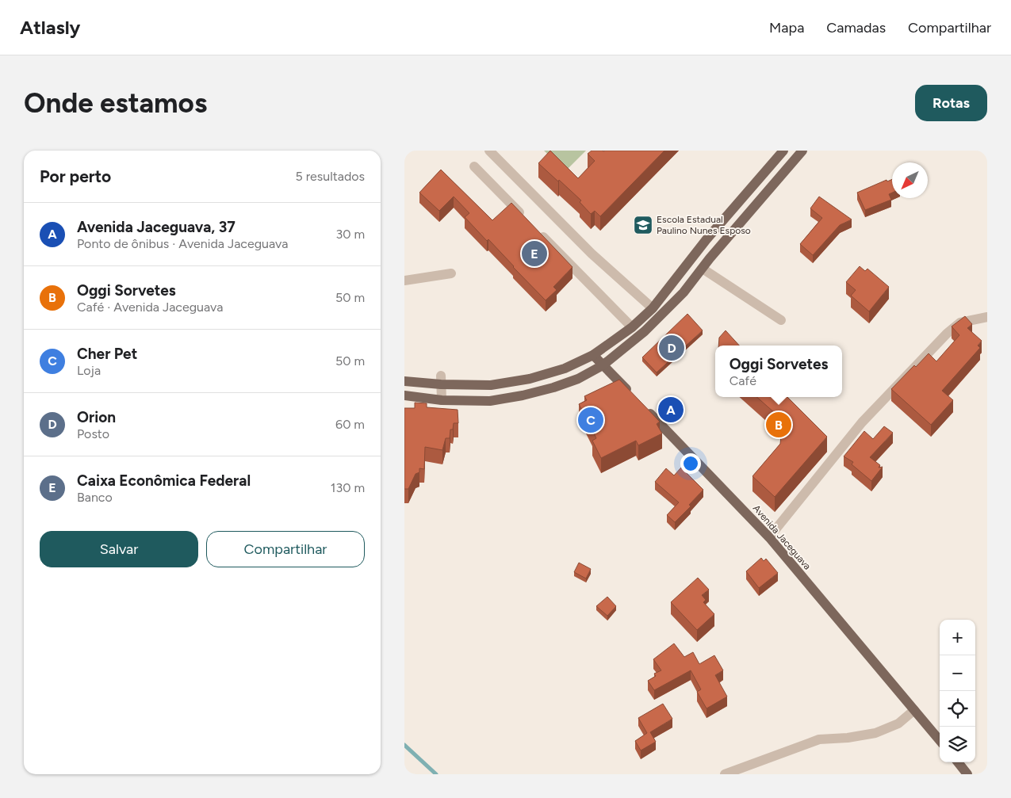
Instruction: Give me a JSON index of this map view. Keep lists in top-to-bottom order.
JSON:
{
  "streets": {
    "main road": ["Avenida Jaceguava"]
  },
  "places": {
    "school or university": ["Escola Estadual Paulino Nunes Esposo"]
  },
  "north": "bottom left",
  "page": {
    "header": "Atlasly",
    "nav": ["Mapa", "Camadas", "Compartilhar"],
    "buttons": [
      "Rotas",
      ["Salvar", "Compartilhar"]
    ],
    "title": "Onde estamos",
    "heading": ["Por perto", "5 resultados"],
    "list": [
      {
        "mark": "A",
        "name": "Avenida Jaceguava, 37",
        "note": "Ponto de ônibus · Avenida Jaceguava",
        "value": "30 m"
      },
      {
        "mark": "B",
        "name": "Oggi Sorvetes",
        "note": "Café · Avenida Jaceguava",
        "value": "50 m"
      },
      {
        "mark": "C",
        "name": "Cher Pet",
        "note": "Loja",
        "value": "50 m"
      },
      {
        "mark": "D",
        "name": "Orion",
        "note": "Posto",
        "value": "60 m"
      },
      {
        "mark": "E",
        "name": "Caixa Econômica Federal",
        "note": "Banco",
        "value": "130 m"
      }
    ],
    "pins": [
      "E",
      "D",
      "A",
      "C",
      "B"
    ],
    "popup": ["Oggi Sorvetes", "Café"],
    "map_buttons": ["+", "−"]
  }
}
